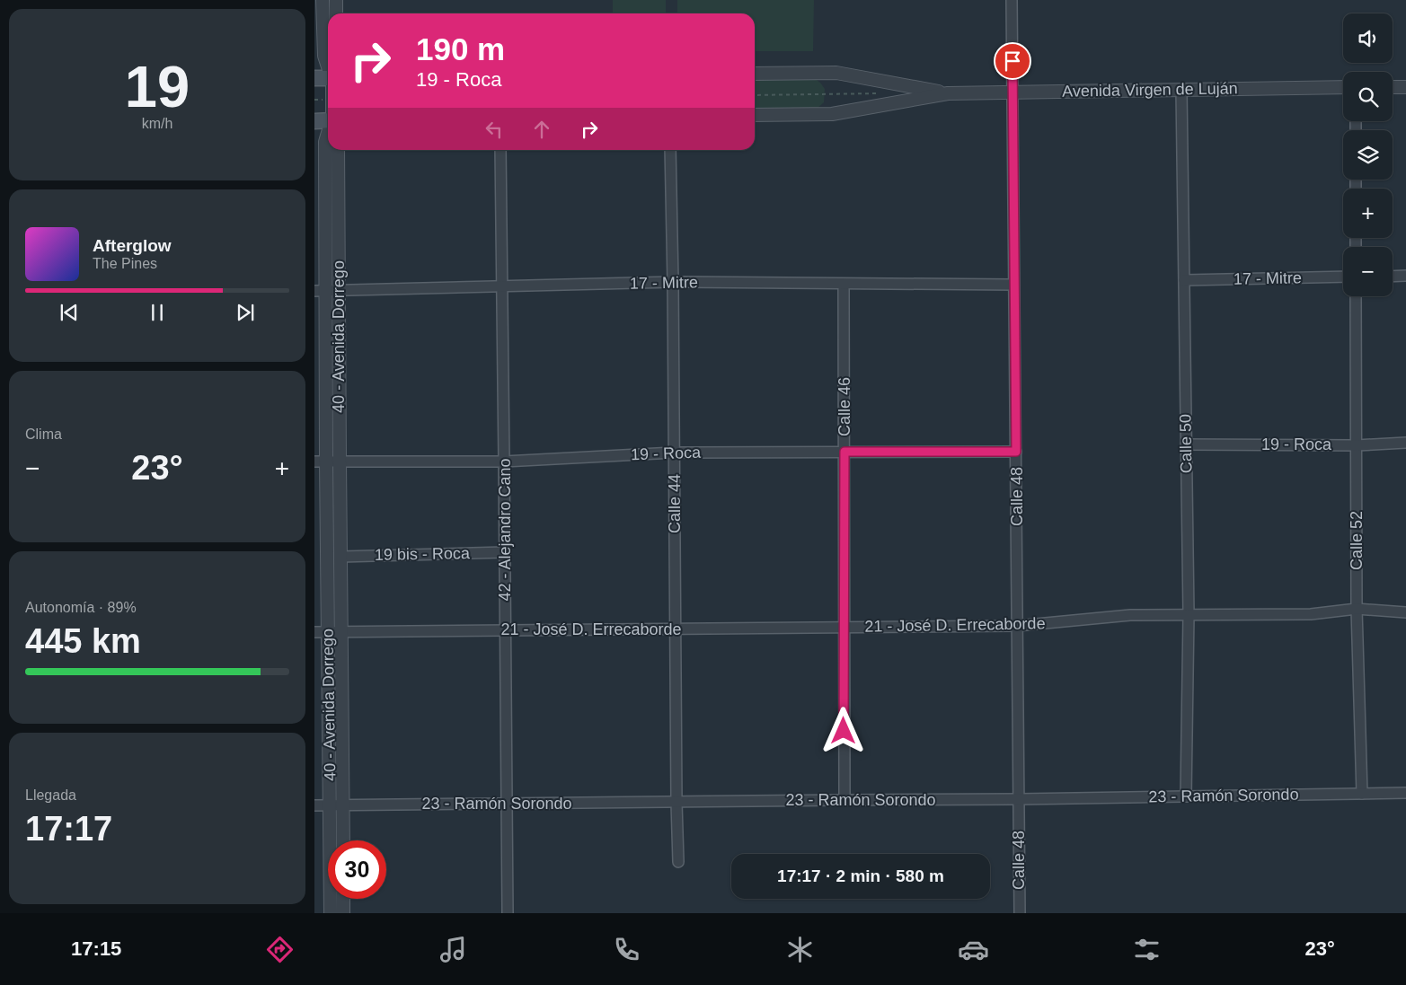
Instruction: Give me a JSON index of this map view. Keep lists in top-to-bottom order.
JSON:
{
  "streets": {
    "street": [
      "Avenida Virgen de Luján",
      "17 - Mitre",
      "40 - Avenida Dorrego",
      "Calle 46",
      "Calle 50",
      "19 - Roca",
      "Calle 48",
      "Calle 44",
      "42 - Alejandro Cano",
      "Calle 52",
      "19 bis - Roca",
      "21 - José D. Errecaborde",
      "23 - Ramón Sorondo"
    ]
  },
  "crossings": [
    ["Avenida Virgen de Luján", "Calle 50"],
    ["Avenida Virgen de Luján", "Calle 48"],
    ["17 - Mitre", "40 - Avenida Dorrego"],
    ["17 - Mitre", "Calle 46"],
    ["17 - Mitre", "Calle 50"],
    ["17 - Mitre", "Calle 48"],
    ["17 - Mitre", "Calle 44"],
    ["17 - Mitre", "42 - Alejandro Cano"],
    ["40 - Avenida Dorrego", "19 - Roca"],
    ["40 - Avenida Dorrego", "19 bis - Roca"],
    ["40 - Avenida Dorrego", "21 - José D. Errecaborde"],
    ["40 - Avenida Dorrego", "23 - Ramón Sorondo"],
    ["Calle 46", "19 - Roca"],
    ["Calle 46", "21 - José D. Errecaborde"],
    ["Calle 46", "23 - Ramón Sorondo"],
    ["Calle 50", "19 - Roca"],
    ["Calle 50", "21 - José D. Errecaborde"],
    ["Calle 50", "23 - Ramón Sorondo"],
    ["19 - Roca", "Calle 48"],
    ["19 - Roca", "Calle 44"],
    ["19 - Roca", "42 - Alejandro Cano"],
    ["19 - Roca", "Calle 52"],
    ["Calle 48", "21 - José D. Errecaborde"],
    ["Calle 48", "23 - Ramón Sorondo"],
    ["Calle 44", "21 - José D. Errecaborde"],
    ["Calle 44", "23 - Ramón Sorondo"],
    ["42 - Alejandro Cano", "19 bis - Roca"],
    ["42 - Alejandro Cano", "21 - José D. Errecaborde"],
    ["42 - Alejandro Cano", "23 - Ramón Sorondo"],
    ["Calle 52", "21 - José D. Errecaborde"],
    ["Calle 52", "23 - Ramón Sorondo"]
  ],
  "page": {
    "tile": [
      ["19", "km/h"],
      "Clima",
      ["Autonomía · 89%", "445 km"],
      ["Llegada", "17:17"]
    ],
    "map_buttons": ["+", "−"],
    "turn": ["190 m", "19 - Roca"],
    "song": ["Afterglow", "The Pines"],
    "heat": ["−", "23°", "+"],
    "limit": "30",
    "trip": "17:17 · 2 min · 580 m",
    "tabs": ["17:15", "23°"]
  }
}
